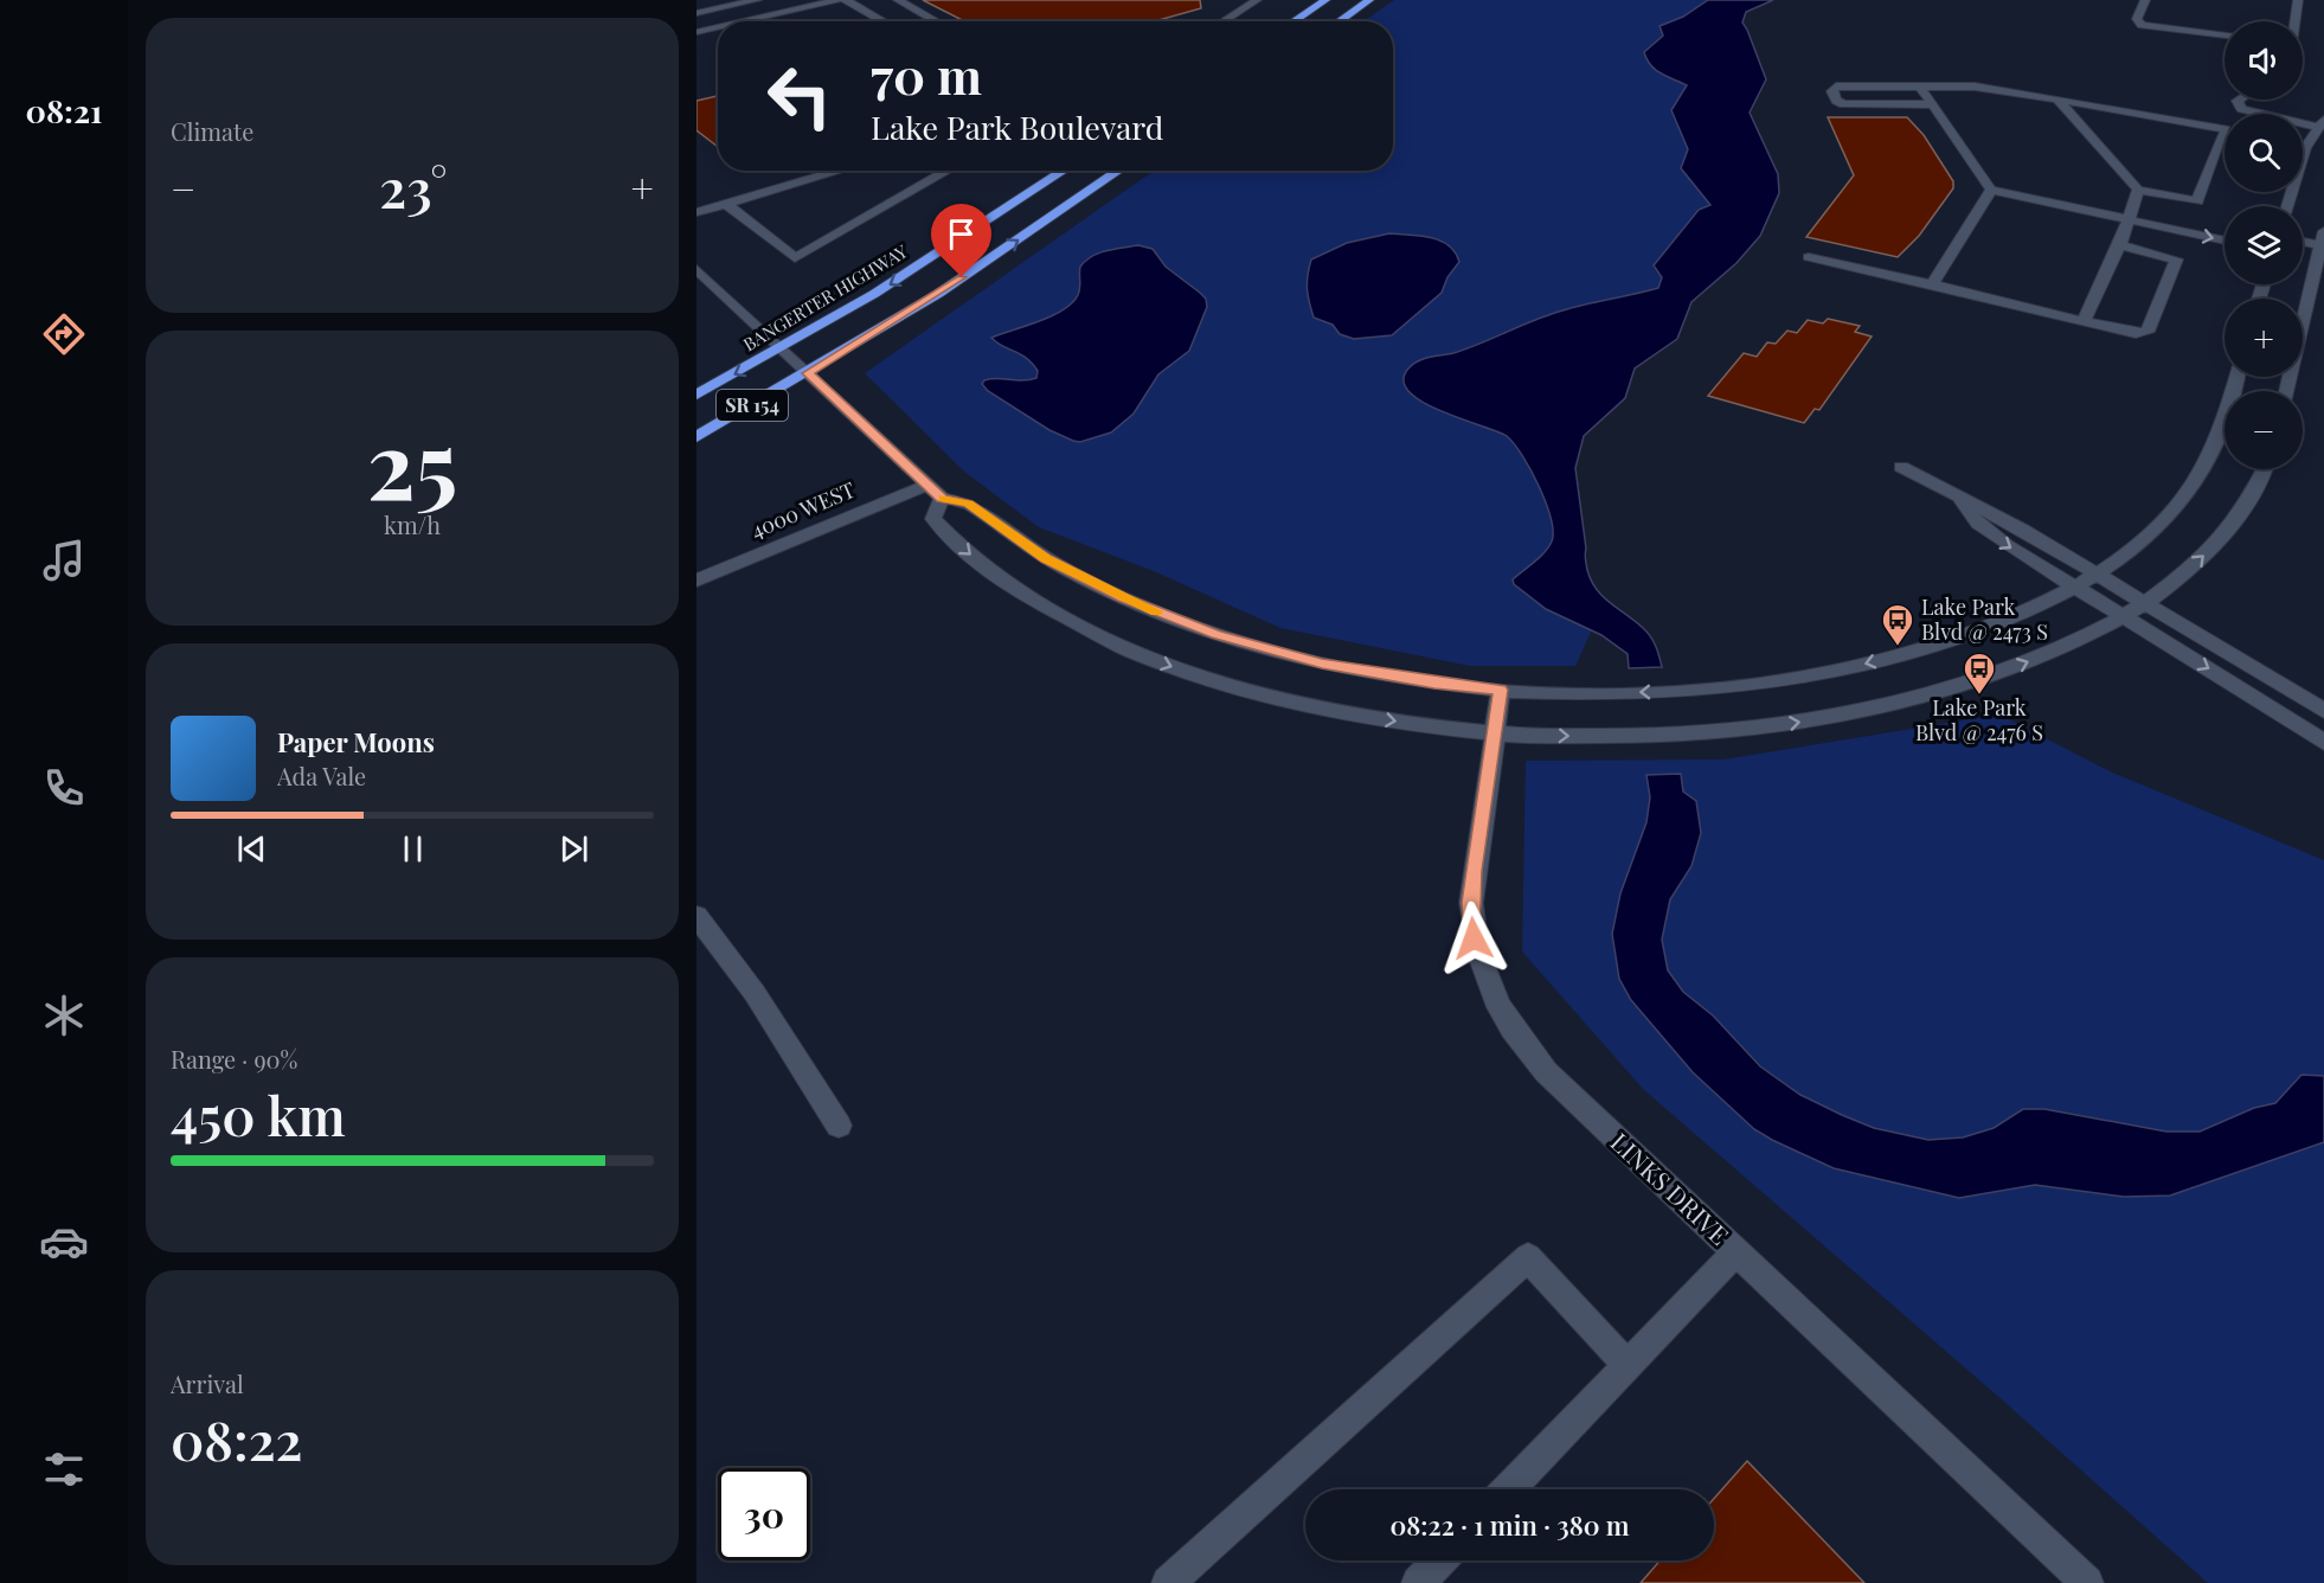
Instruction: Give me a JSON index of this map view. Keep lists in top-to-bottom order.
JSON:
{
  "streets": {
    "highway": ["BANGERTER HIGHWAY", "SR 154"],
    "street": ["4000 WEST", "LINKS DRIVE"]
  },
  "places": {
    "bus stop": ["Lake Park Blvd @ 2473 S", "Lake Park Blvd @ 2476 S"]
  },
  "page": {
    "tabs": "08:21",
    "tile": [
      "Climate",
      ["25", "km/h"],
      ["Range · 90%", "450 km"],
      ["Arrival", "08:22"]
    ],
    "map_buttons": ["+", "−"],
    "turn": ["70 m", "Lake Park Boulevard"],
    "heat": ["−", "23°", "+"],
    "song": ["Paper Moons", "Ada Vale"],
    "limit": "30",
    "trip": "08:22 · 1 min · 380 m"
  }
}
